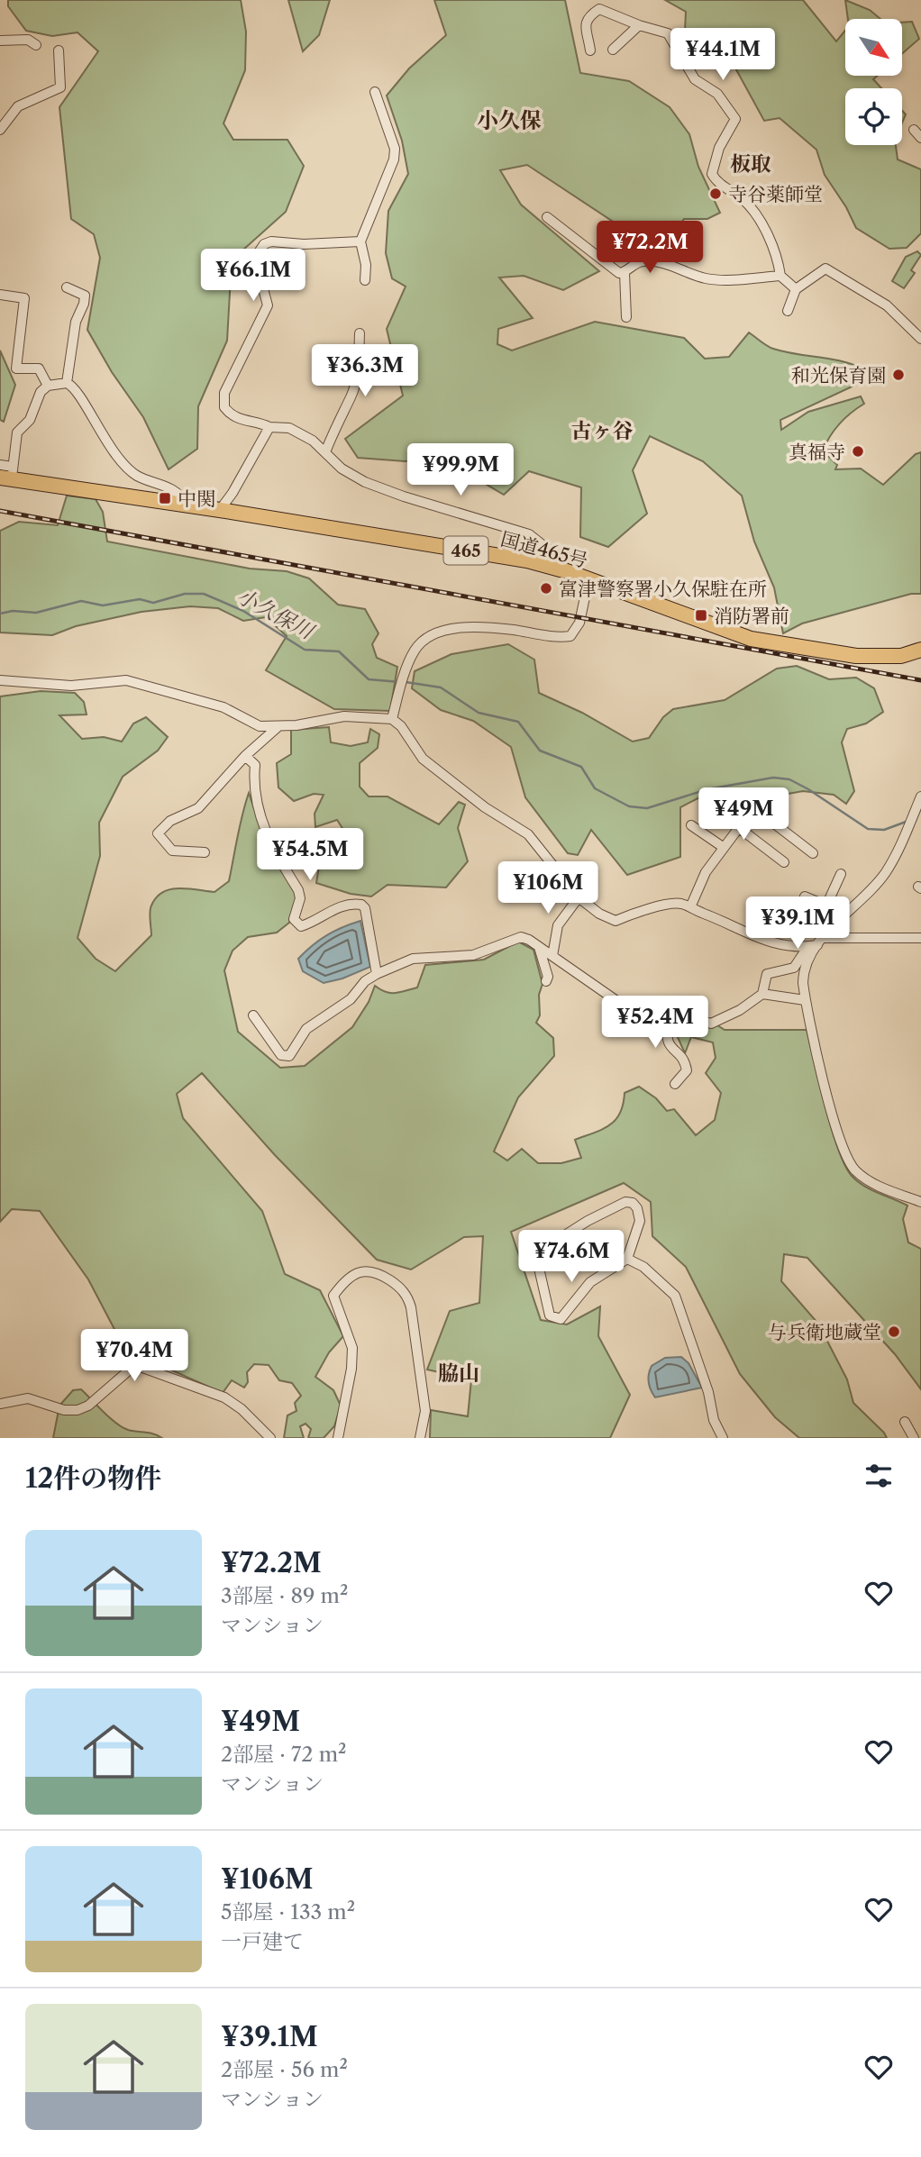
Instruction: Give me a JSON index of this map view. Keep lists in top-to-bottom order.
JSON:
{
  "streets": {
    "highway": ["国道465号", "465"]
  },
  "districts": [
    "小久保",
    "板取",
    "古ヶ谷",
    "脇山"
  ],
  "water": ["小久保川"],
  "places": {
    "other": [
      "寺谷薬師堂",
      "和光保育園",
      "真福寺",
      "富津警察署小久保駐在所",
      "与兵衛地蔵堂"
    ],
    "transit": ["中関", "消防署前"]
  },
  "north": "bottom right",
  "page": {
    "price": [
      "¥44.1M",
      "¥72.2M",
      "¥66.1M",
      "¥36.3M",
      "¥99.9M",
      "¥49M",
      "¥54.5M",
      "¥106M",
      "¥39.1M",
      "¥52.4M",
      "¥74.6M",
      "¥70.4M"
    ],
    "heading": "12件の物件",
    "list": [
      {
        "name": "¥72.2M",
        "note": "3部屋 · 89 m² · マンション"
      },
      {
        "name": "¥49M",
        "note": "2部屋 · 72 m² · マンション"
      },
      {
        "name": "¥106M",
        "note": "5部屋 · 133 m² · 一戸建て"
      },
      {
        "name": "¥39.1M",
        "note": "2部屋 · 56 m² · マンション"
      }
    ]
  }
}
